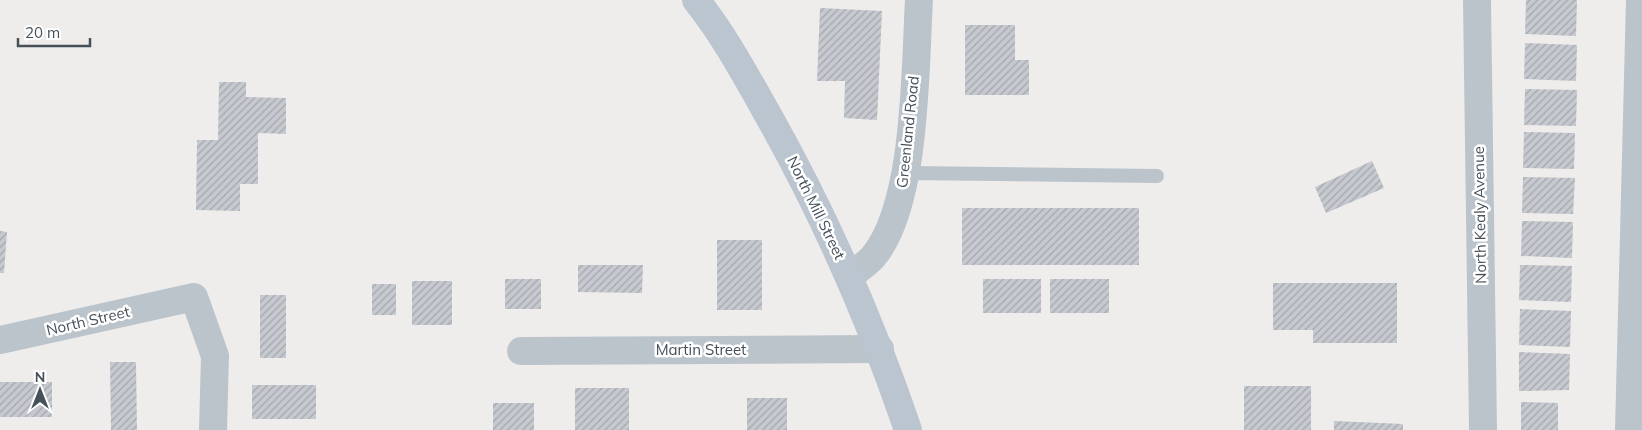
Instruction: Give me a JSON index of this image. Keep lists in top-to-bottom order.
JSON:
{
  "streets": {
    "main road": ["North Mill Street"],
    "street": [
      "Greenland Road",
      "North Kealy Avenue",
      "North Street",
      "Martin Street"
    ]
  },
  "crossings": [
    ["Greenland Road", "North Mill Street"],
    ["North Mill Street", "Martin Street"]
  ],
  "scale_bar": "20 m",
  "north": "top"
}
